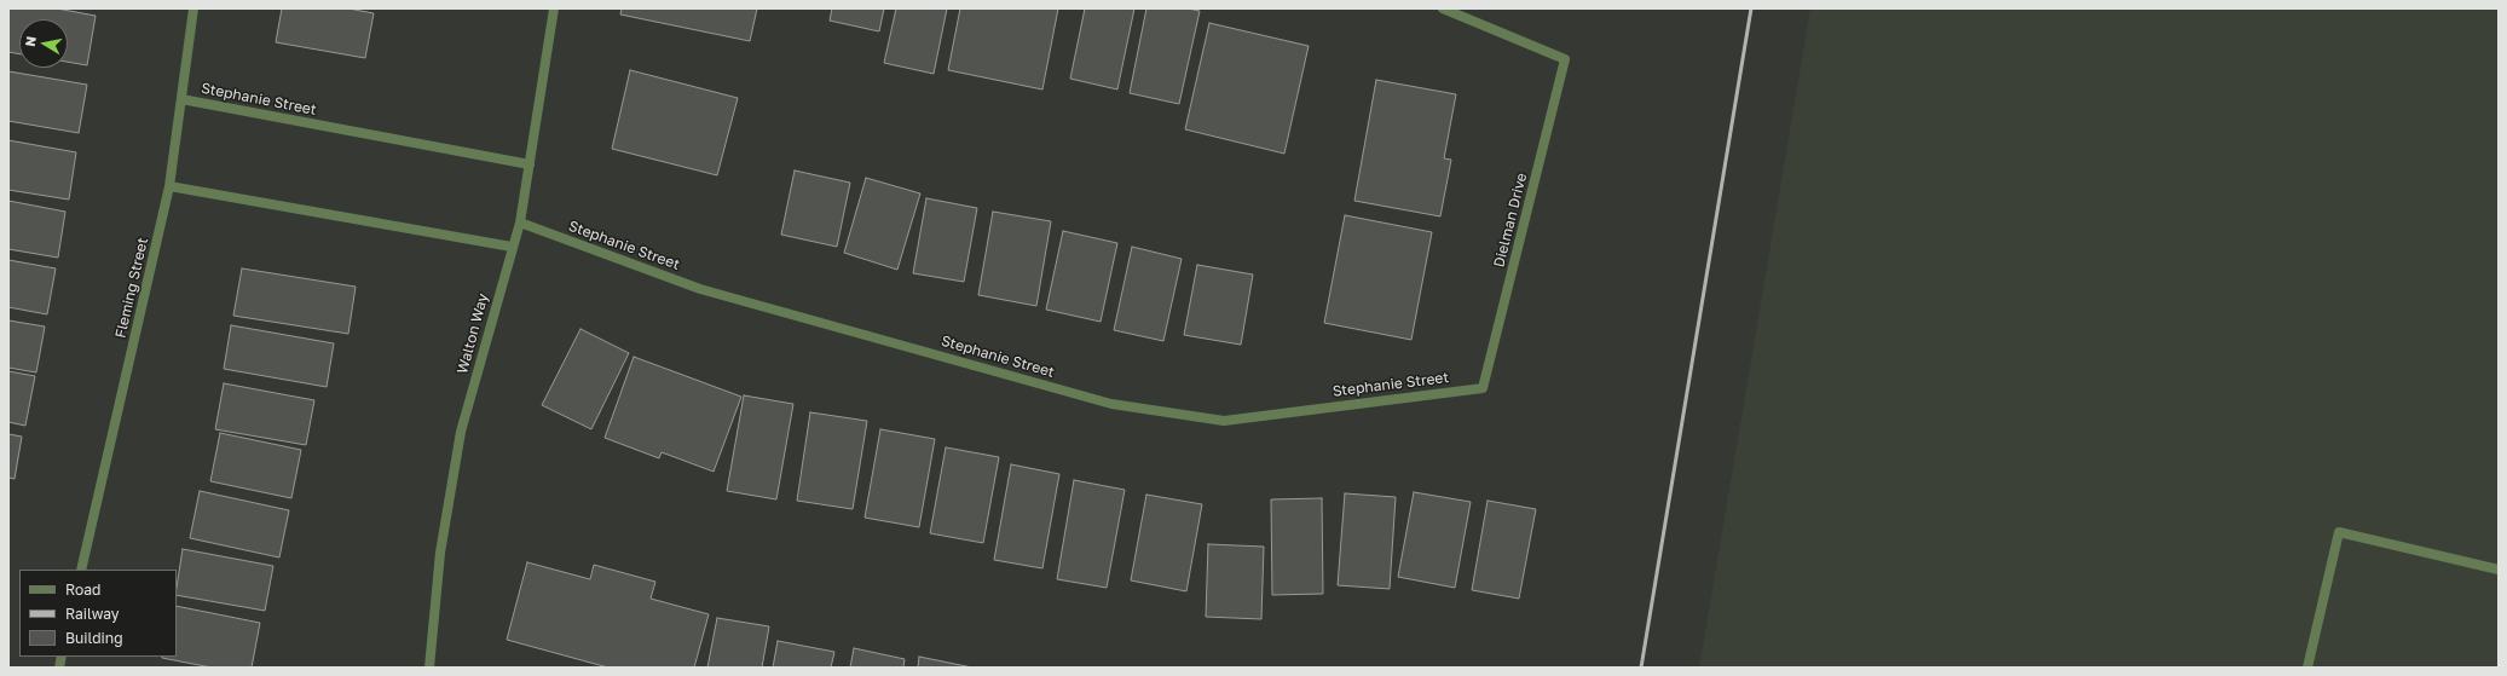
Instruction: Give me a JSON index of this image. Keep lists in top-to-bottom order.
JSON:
{
  "streets": {
    "street": [
      "Stephanie Street",
      "Dielman Drive",
      "Fleming Street",
      "Walton Way"
    ]
  },
  "crossings": [
    ["Stephanie Street", "Dielman Drive"],
    ["Stephanie Street", "Fleming Street"],
    ["Stephanie Street", "Walton Way"]
  ],
  "legend": ["Road", "Railway", "Building"],
  "north": "left"
}
